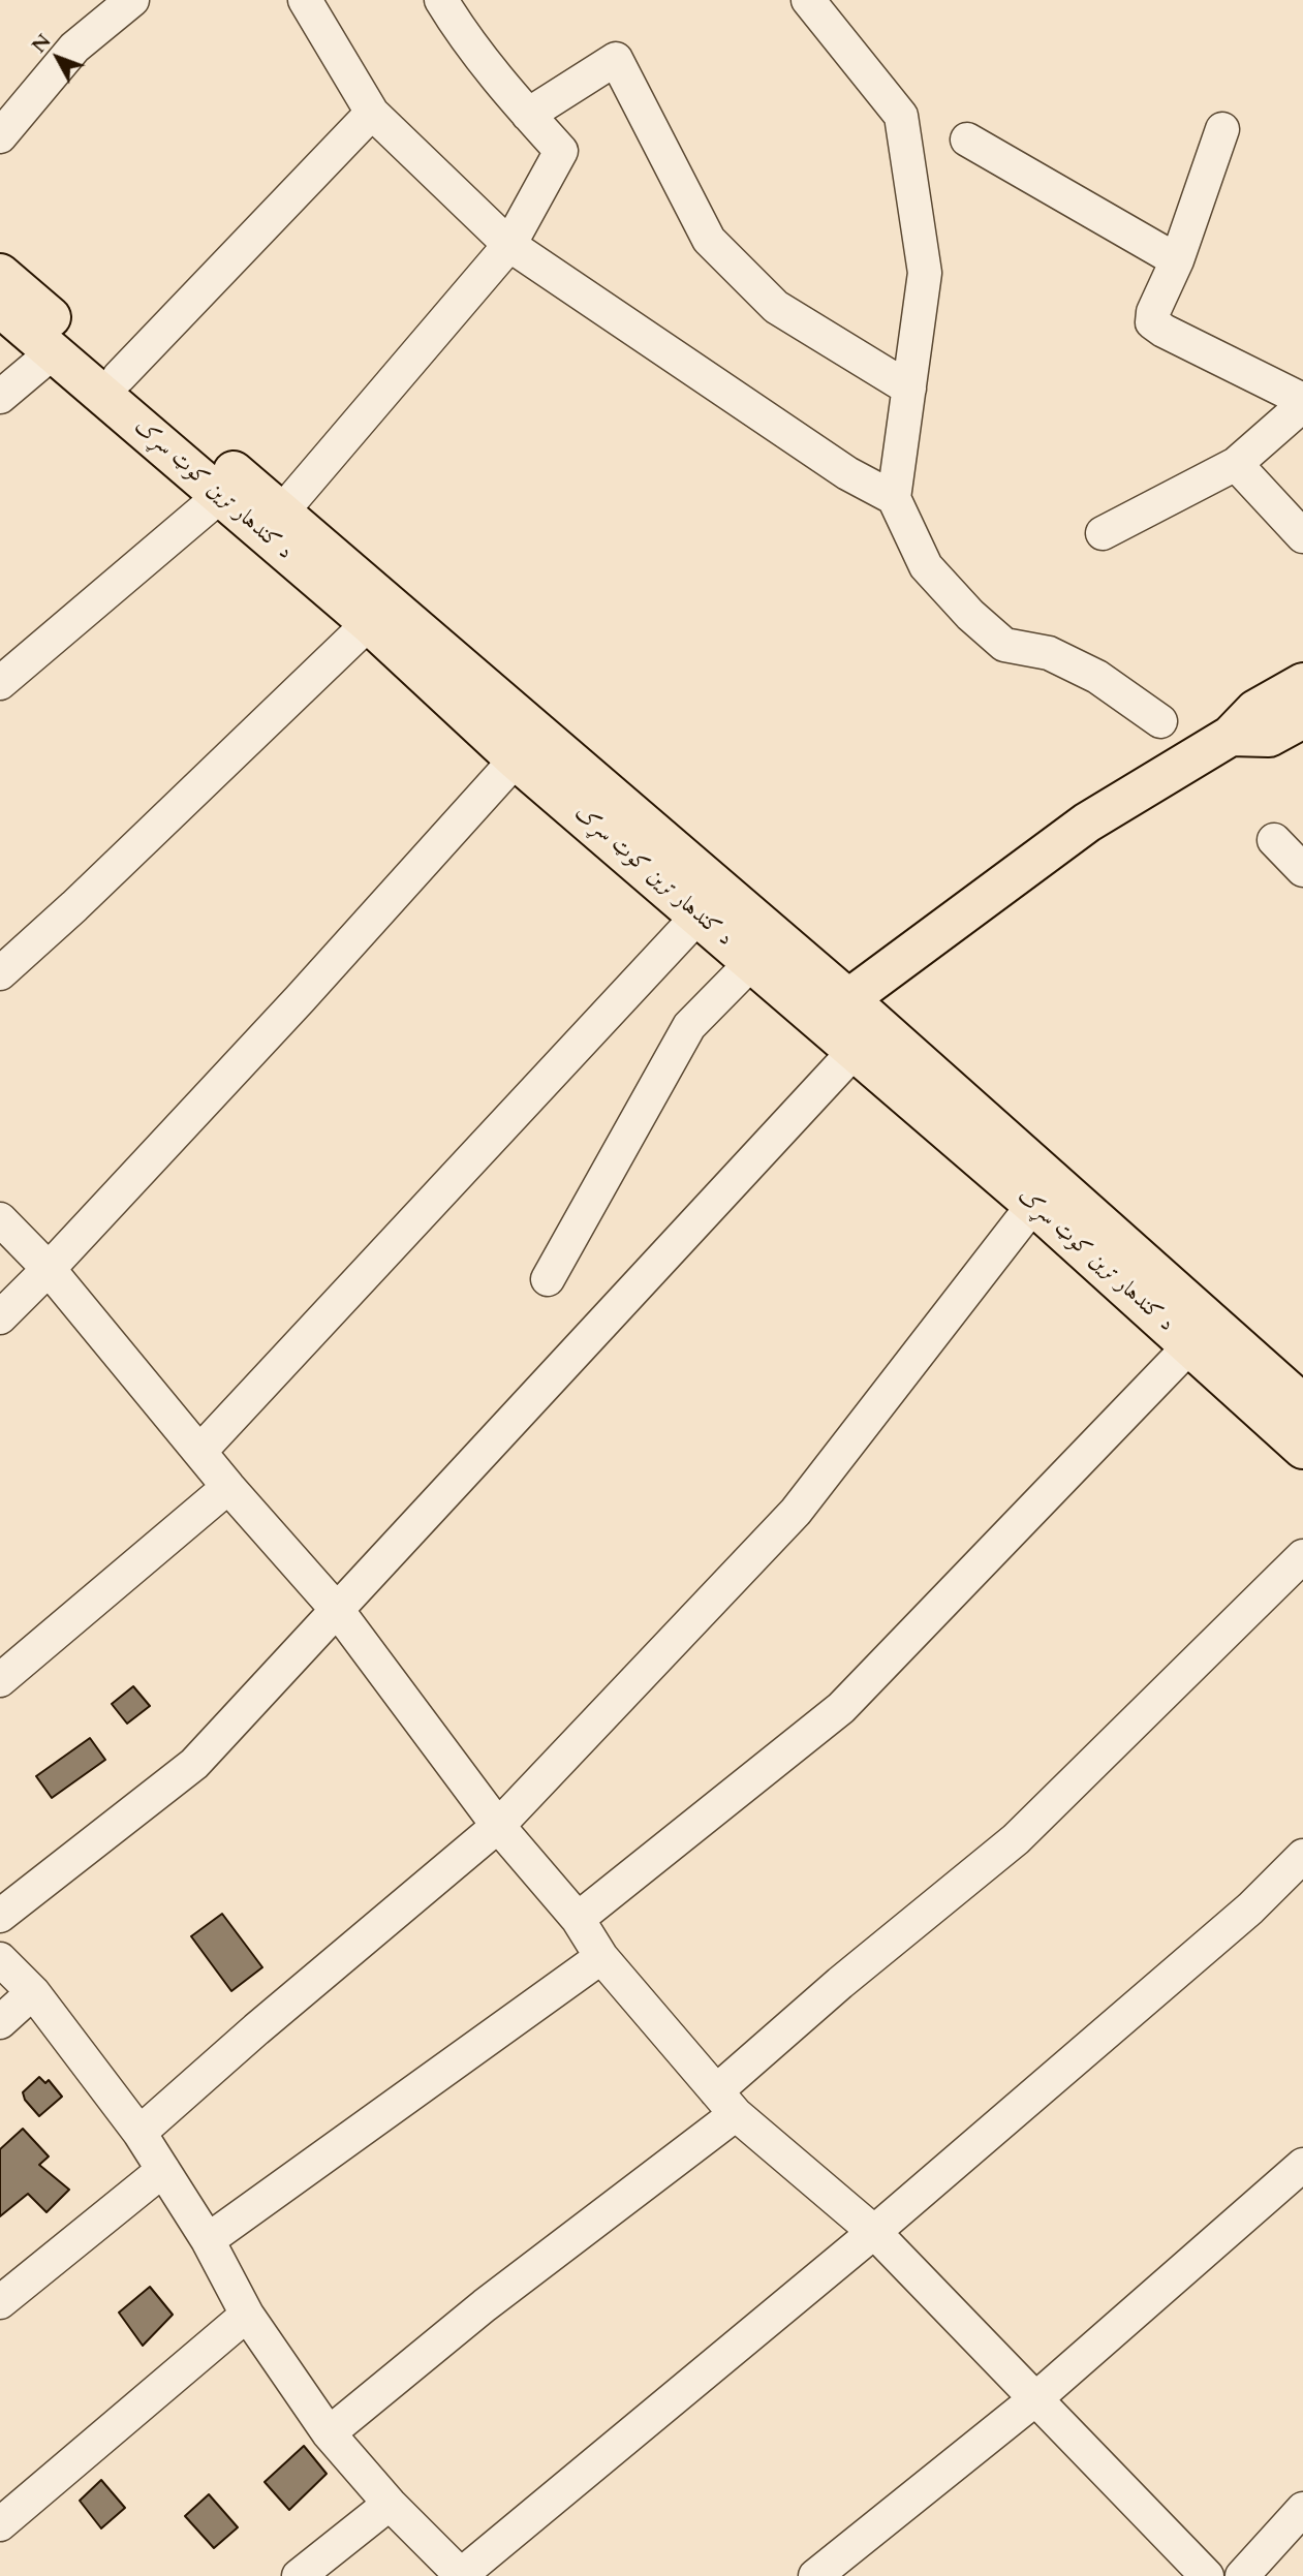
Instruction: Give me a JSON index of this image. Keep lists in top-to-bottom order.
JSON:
{
  "streets": {
    "main road": ["د کندهار ترين کوټ سړک"]
  },
  "north": "top left"
}
